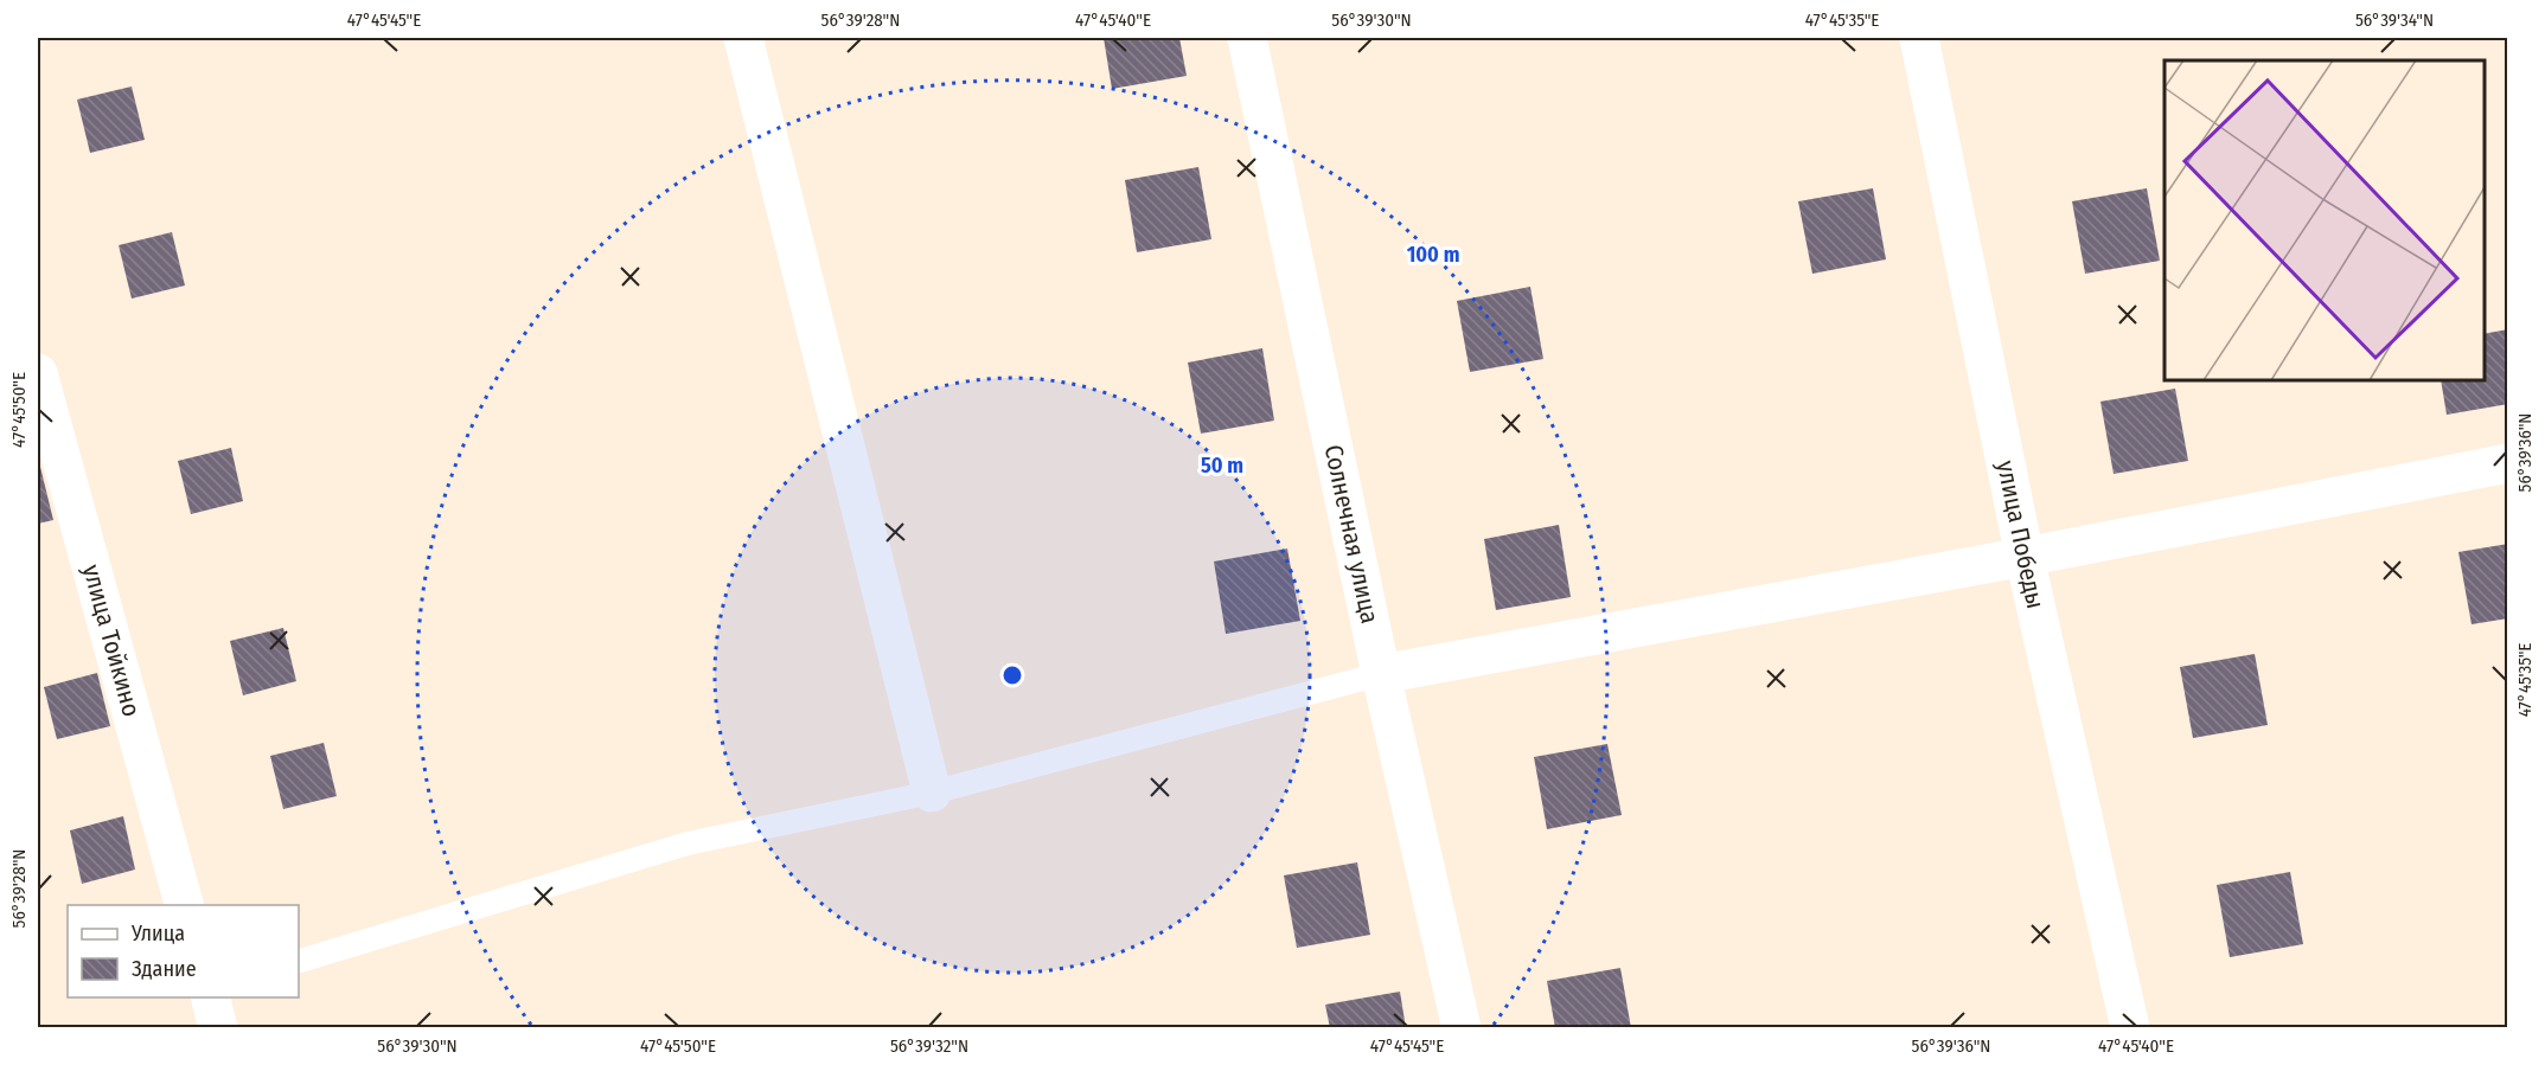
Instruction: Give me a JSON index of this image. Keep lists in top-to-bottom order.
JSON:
{
  "streets": {
    "street": ["Солнечная улица", "улица Победы", "улица Тойкино"]
  },
  "legend": ["Улица", "Здание"],
  "coordinates": [
    "47°45'45\"E",
    "56°39'28\"N",
    "47°45'40\"E",
    "56°39'30\"N",
    "47°45'35\"E",
    "56°39'34\"N",
    "47°45'50\"E",
    "56°39'36\"N",
    "56°39'32\"N"
  ],
  "rings": ["100 m", "50 m"]
}
